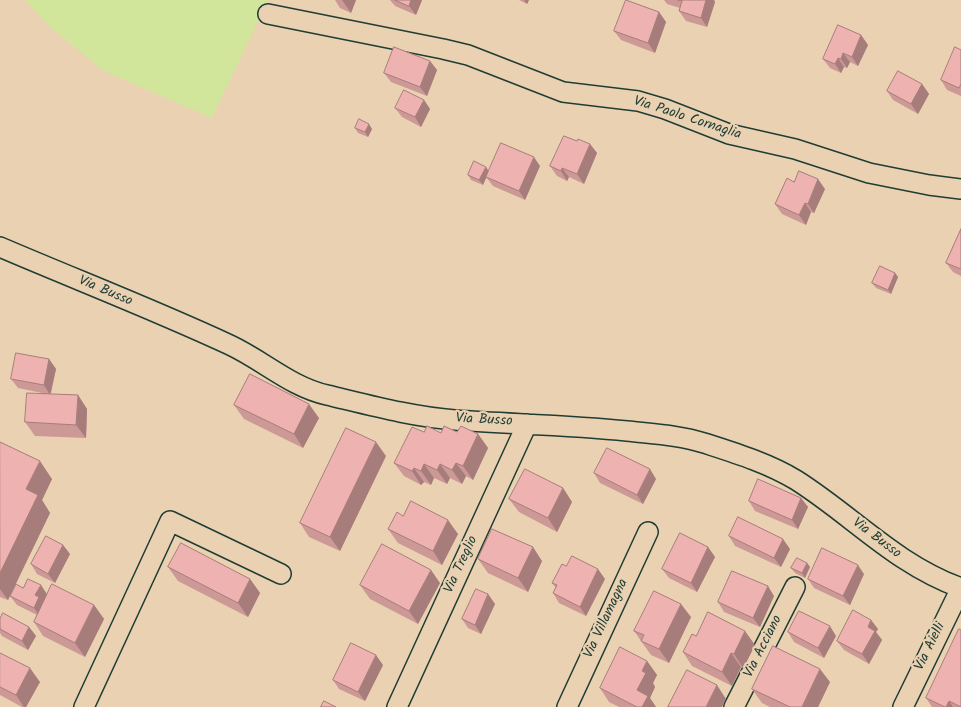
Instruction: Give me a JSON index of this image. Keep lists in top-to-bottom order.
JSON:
{
  "streets": {
    "street": [
      "Via Paolo Cornaglia",
      "Via Busso",
      "Via Treglio",
      "Via Villamagna",
      "Via Acciano",
      "Via Aielli"
    ]
  },
  "crossings": [
    ["Via Busso", "Via Treglio"],
    ["Via Busso", "Via Aielli"]
  ]
}
